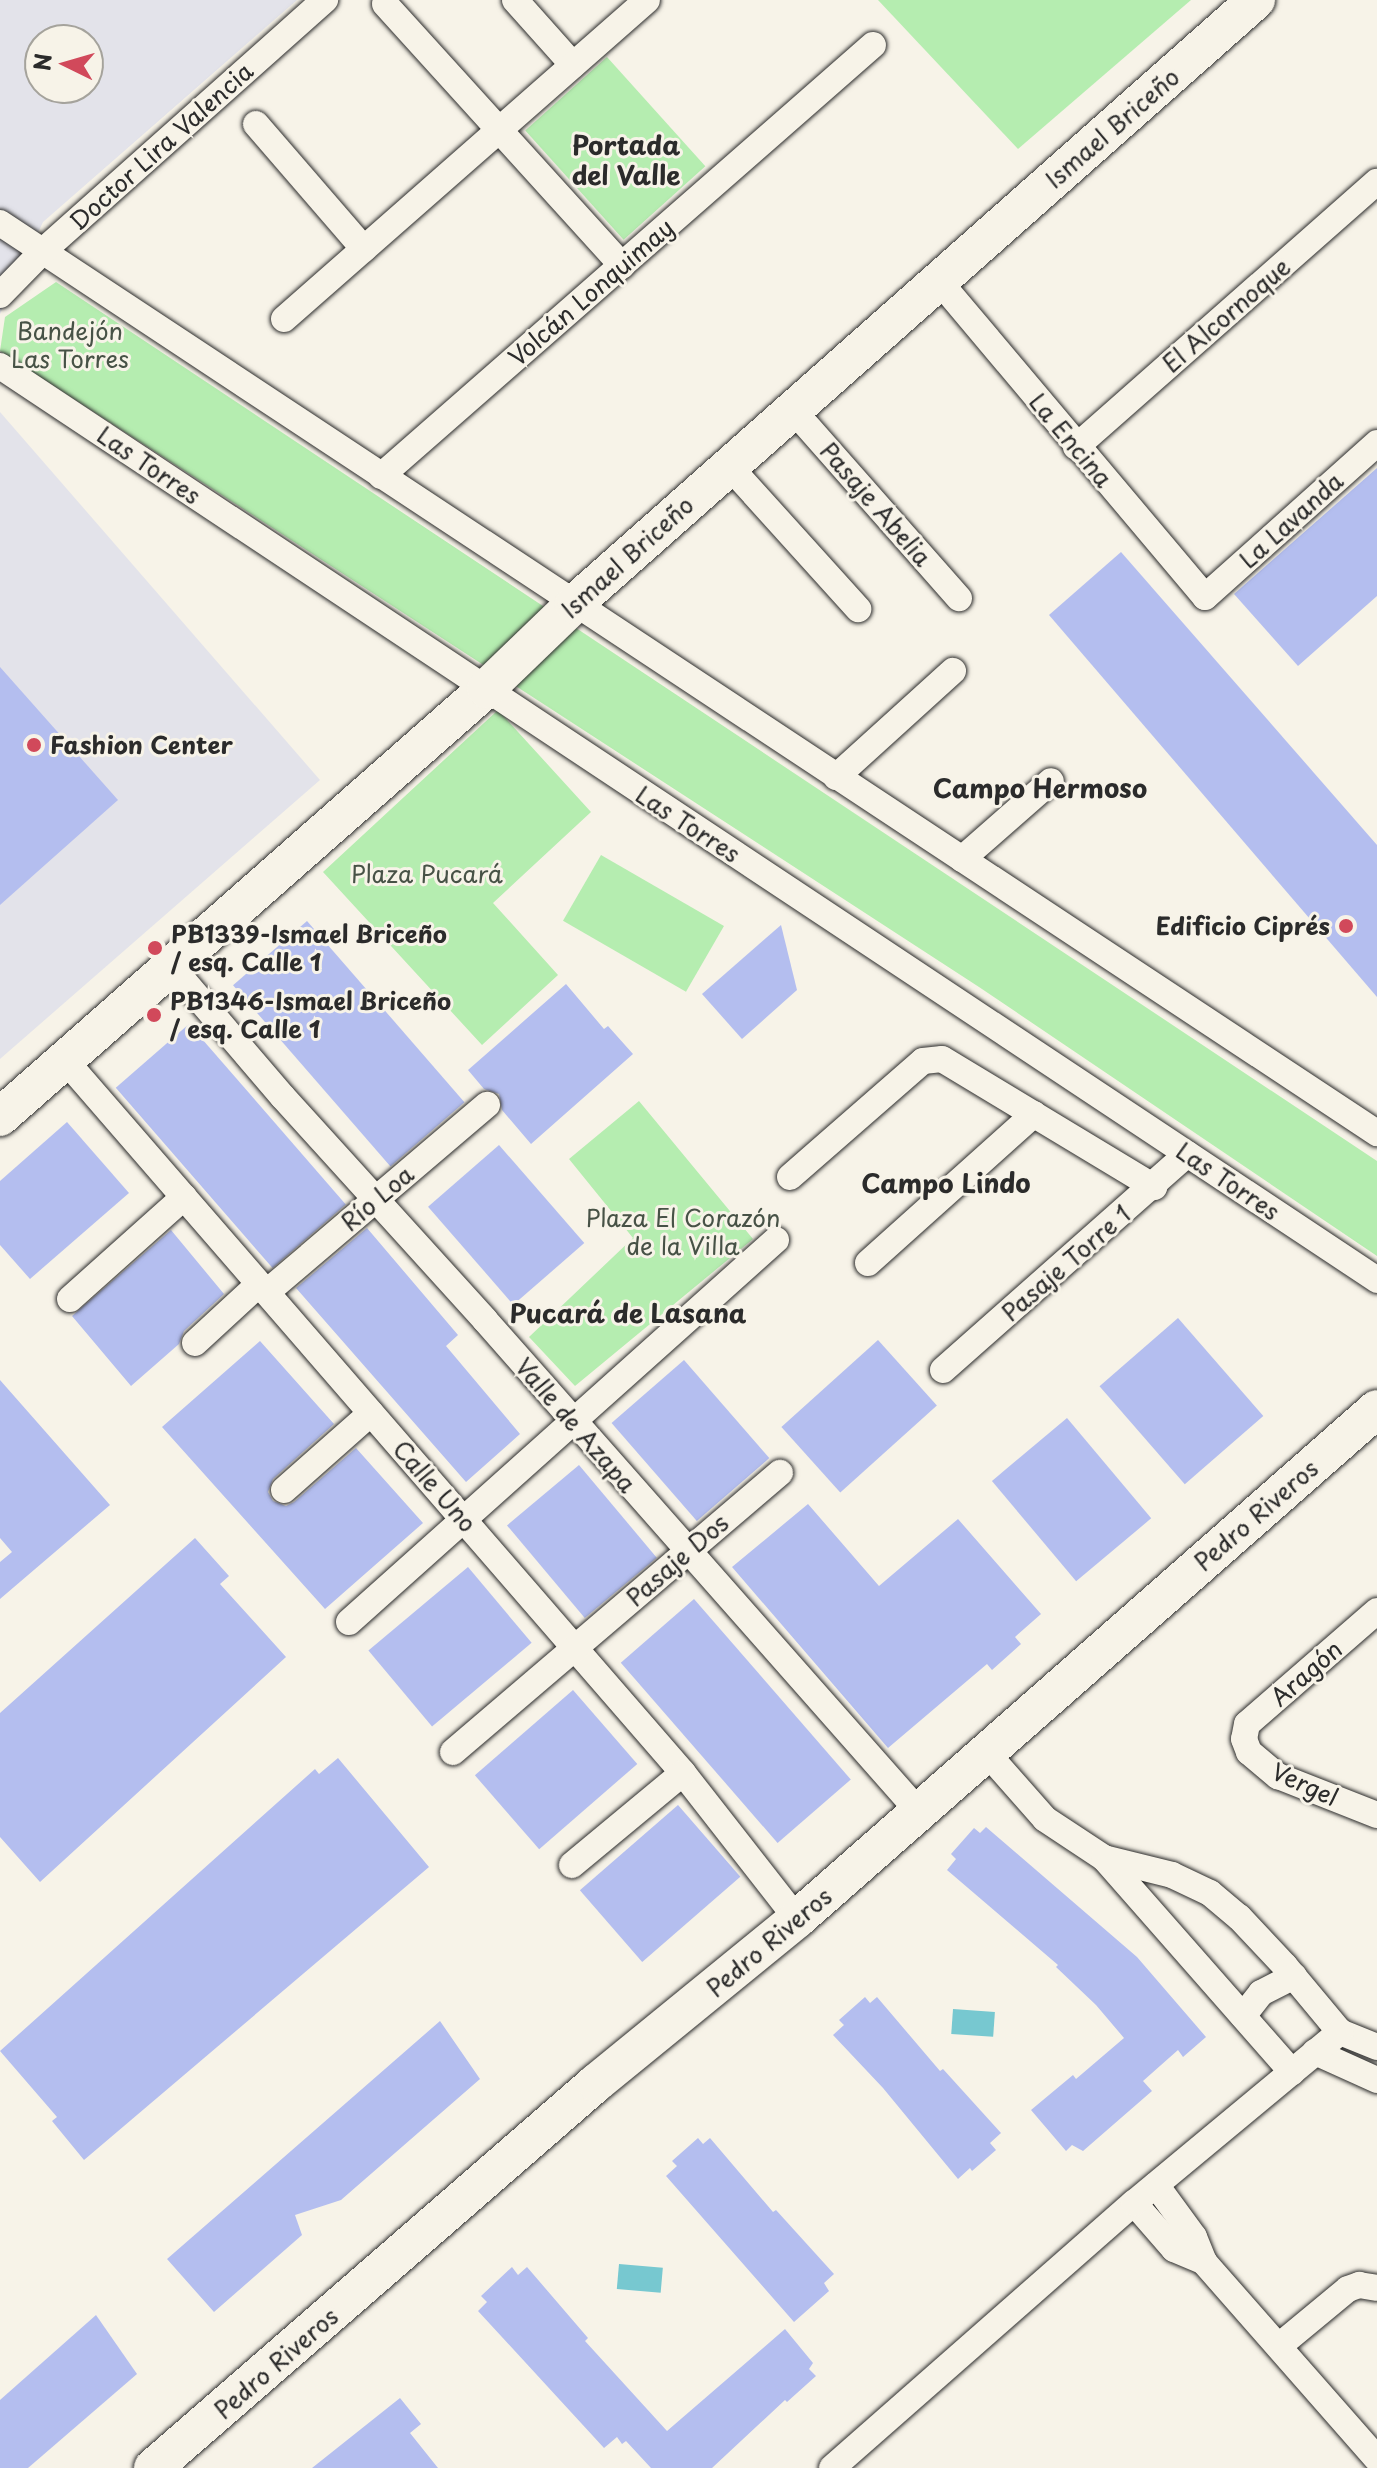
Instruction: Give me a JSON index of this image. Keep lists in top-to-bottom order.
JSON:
{
  "streets": {
    "street": [
      "Ismael Briceño",
      "Doctor Lira Valencia",
      "Volcán Lonquimay",
      "El Alcornoque",
      "La Encina",
      "Las Torres",
      "Pasaje Abelia",
      "La Lavanda",
      "Río Loa",
      "Pasaje Torre 1",
      "Valle de Azapa",
      "Calle Uno",
      "Pedro Riveros",
      "Pasaje Dos",
      "Aragón",
      "Vergel"
    ]
  },
  "crossings": [
    ["Ismael Briceño", "La Encina"],
    ["Ismael Briceño", "Las Torres"],
    ["Ismael Briceño", "Pasaje Abelia"],
    ["Ismael Briceño", "Valle de Azapa"],
    ["Ismael Briceño", "Calle Uno"],
    ["El Alcornoque", "La Encina"],
    ["La Encina", "La Lavanda"],
    ["Las Torres", "Pasaje Torre 1"],
    ["Río Loa", "Valle de Azapa"],
    ["Río Loa", "Calle Uno"],
    ["Valle de Azapa", "Pedro Riveros"],
    ["Valle de Azapa", "Pasaje Dos"],
    ["Calle Uno", "Pedro Riveros"],
    ["Calle Uno", "Pasaje Dos"],
    ["Aragón", "Vergel"]
  ],
  "districts": [
    "Portada del Valle",
    "Campo Hermoso",
    "Campo Lindo",
    "Pucará de Lasana"
  ],
  "parks": ["Bandejón Las Torres", "Plaza Pucará", "Plaza El Corazón de la Villa"],
  "places": [
    "Fashion Center",
    "Edificio Ciprés",
    "PB1339-Ismael Briceño / esq. Calle 1",
    "PB1346-Ismael Briceño / esq. Calle 1"
  ],
  "north": "left"
}
